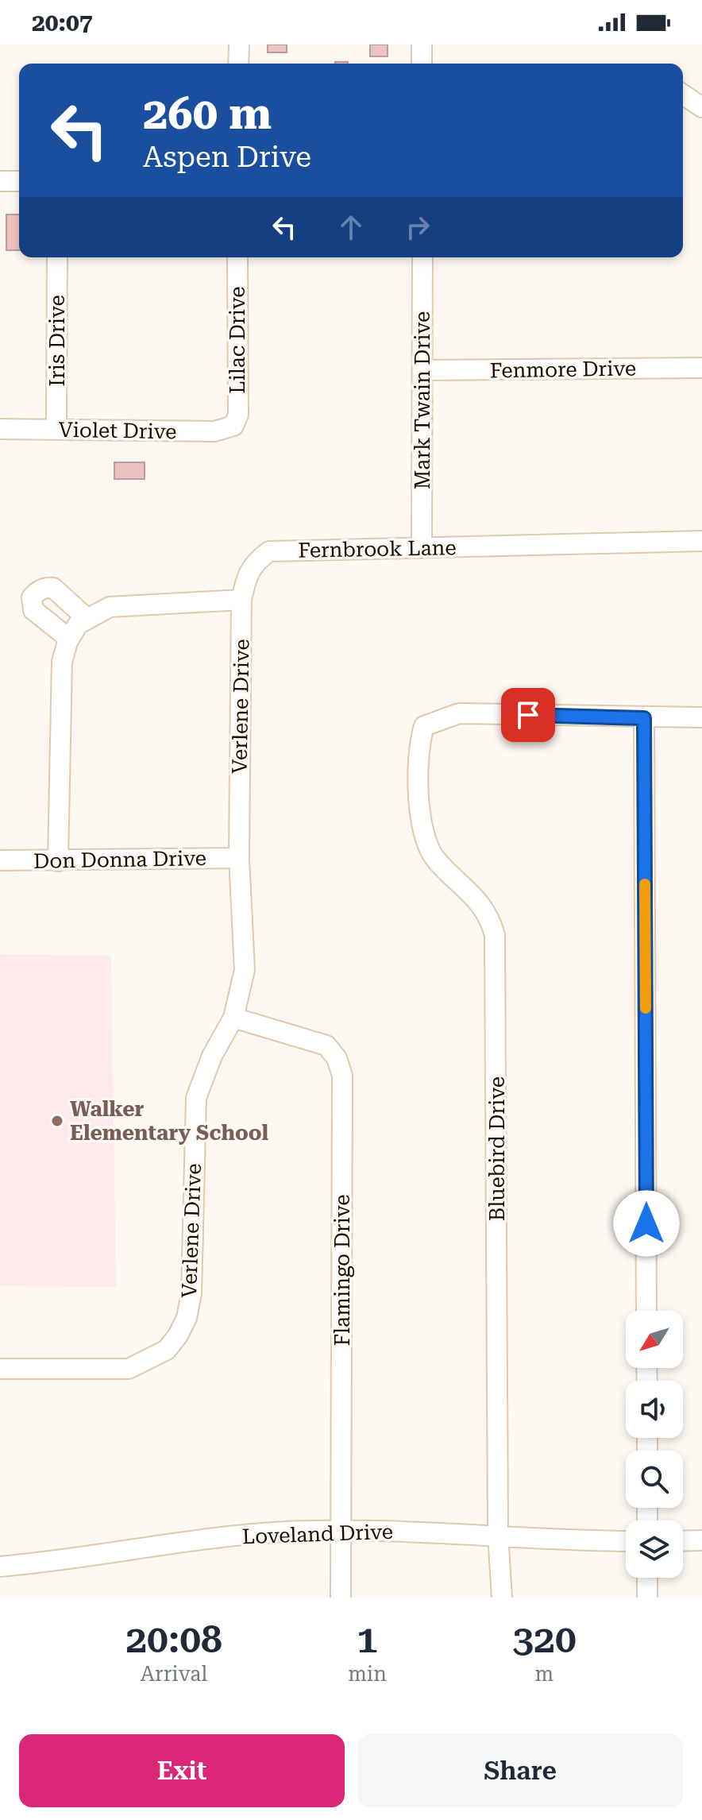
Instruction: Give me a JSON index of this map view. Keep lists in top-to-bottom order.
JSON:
{
  "streets": {
    "street": [
      "Lilac Drive",
      "Iris Drive",
      "Fenmore Drive",
      "Mark Twain Drive",
      "Violet Drive",
      "Fernbrook Lane",
      "Verlene Drive",
      "Don Donna Drive",
      "Bluebird Drive",
      "Flamingo Drive",
      "Loveland Drive"
    ]
  },
  "crossings": [
    ["Lilac Drive", "Violet Drive"],
    ["Iris Drive", "Violet Drive"],
    ["Fenmore Drive", "Mark Twain Drive"],
    ["Mark Twain Drive", "Fernbrook Lane"],
    ["Fernbrook Lane", "Verlene Drive"],
    ["Verlene Drive", "Don Donna Drive"],
    ["Verlene Drive", "Flamingo Drive"],
    ["Bluebird Drive", "Loveland Drive"],
    ["Flamingo Drive", "Loveland Drive"]
  ],
  "places": ["Walker Elementary School"],
  "north": "bottom left",
  "page": {
    "status": "20:07",
    "turn": ["260 m", "Aspen Drive"],
    "eta": [
      "20:08",
      "Arrival",
      "1",
      "min",
      "320",
      "m"
    ],
    "buttons": ["Exit", "Share"]
  }
}
